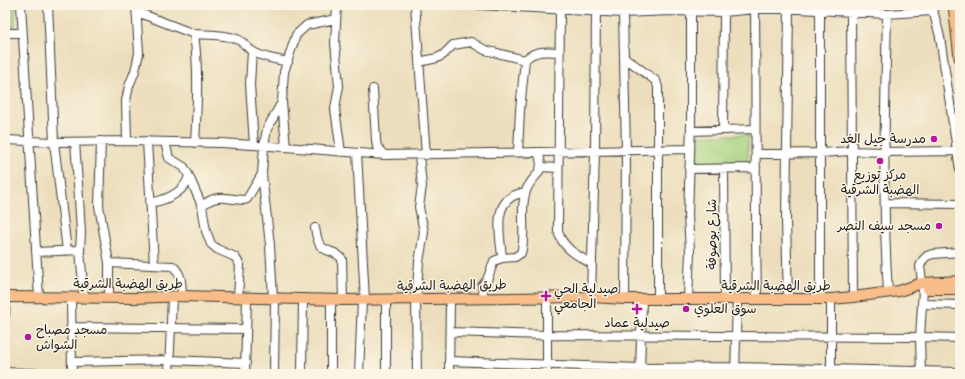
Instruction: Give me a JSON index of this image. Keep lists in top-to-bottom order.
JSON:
{
  "streets": {
    "main road": ["طريق الهضبة الشرقية"],
    "street": ["شارع بوصوفة"]
  },
  "crossings": [
    ["شارع بوصوفة", "طريق الهضبة الشرقية"]
  ],
  "places": {
    "other": [
      "مدرسة جيل الغد",
      "مركز توزيع الهضبة الشرقية",
      "مسجد سيف النصر",
      "سوق العلوي",
      "مسجد مصباح الشواش"
    ],
    "health": ["صيدلية الحي الجامعي", "صيدلية عماد"]
  }
}
